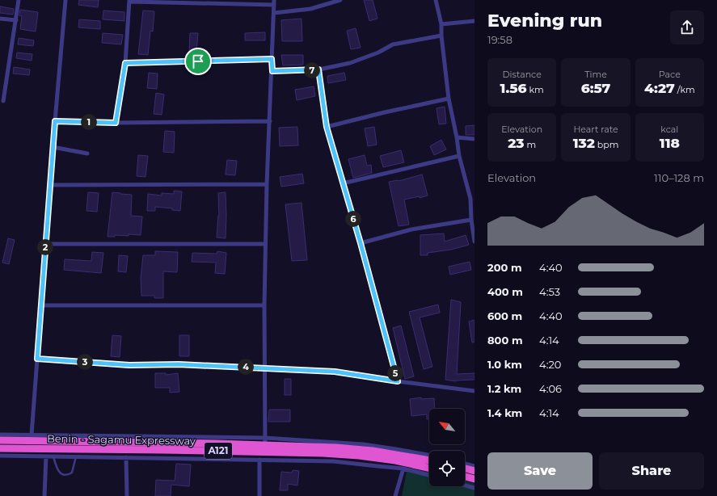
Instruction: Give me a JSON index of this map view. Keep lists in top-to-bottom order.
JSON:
{
  "streets": {
    "highway": ["Benin - Sagamu Expressway", "A121"]
  },
  "crossings": [
    ["Benin - Sagamu Expressway", "A121"]
  ],
  "north": "top left",
  "page": {
    "heading": ["Evening run", "19:58"],
    "stats": [
      ["Distance", "1.56 km"],
      ["Time", "6:57"],
      ["Pace", "4:27 /km"],
      ["Elevation", "23 m"],
      ["Heart rate", "132 bpm"],
      ["kcal", "118"]
    ],
    "pins": [
      "7",
      "1",
      "6",
      "2",
      "3",
      "4",
      "5"
    ],
    "chart": ["Elevation", "110–128 m"],
    "list": [
      {
        "name": "200 m",
        "note": "4:40"
      },
      {
        "name": "400 m",
        "note": "4:53"
      },
      {
        "name": "600 m",
        "note": "4:40"
      },
      {
        "name": "800 m",
        "note": "4:14"
      },
      {
        "name": "1.0 km",
        "note": "4:20"
      },
      {
        "name": "1.2 km",
        "note": "4:06"
      },
      {
        "name": "1.4 km",
        "note": "4:14"
      }
    ],
    "buttons": ["Save", "Share"]
  }
}
